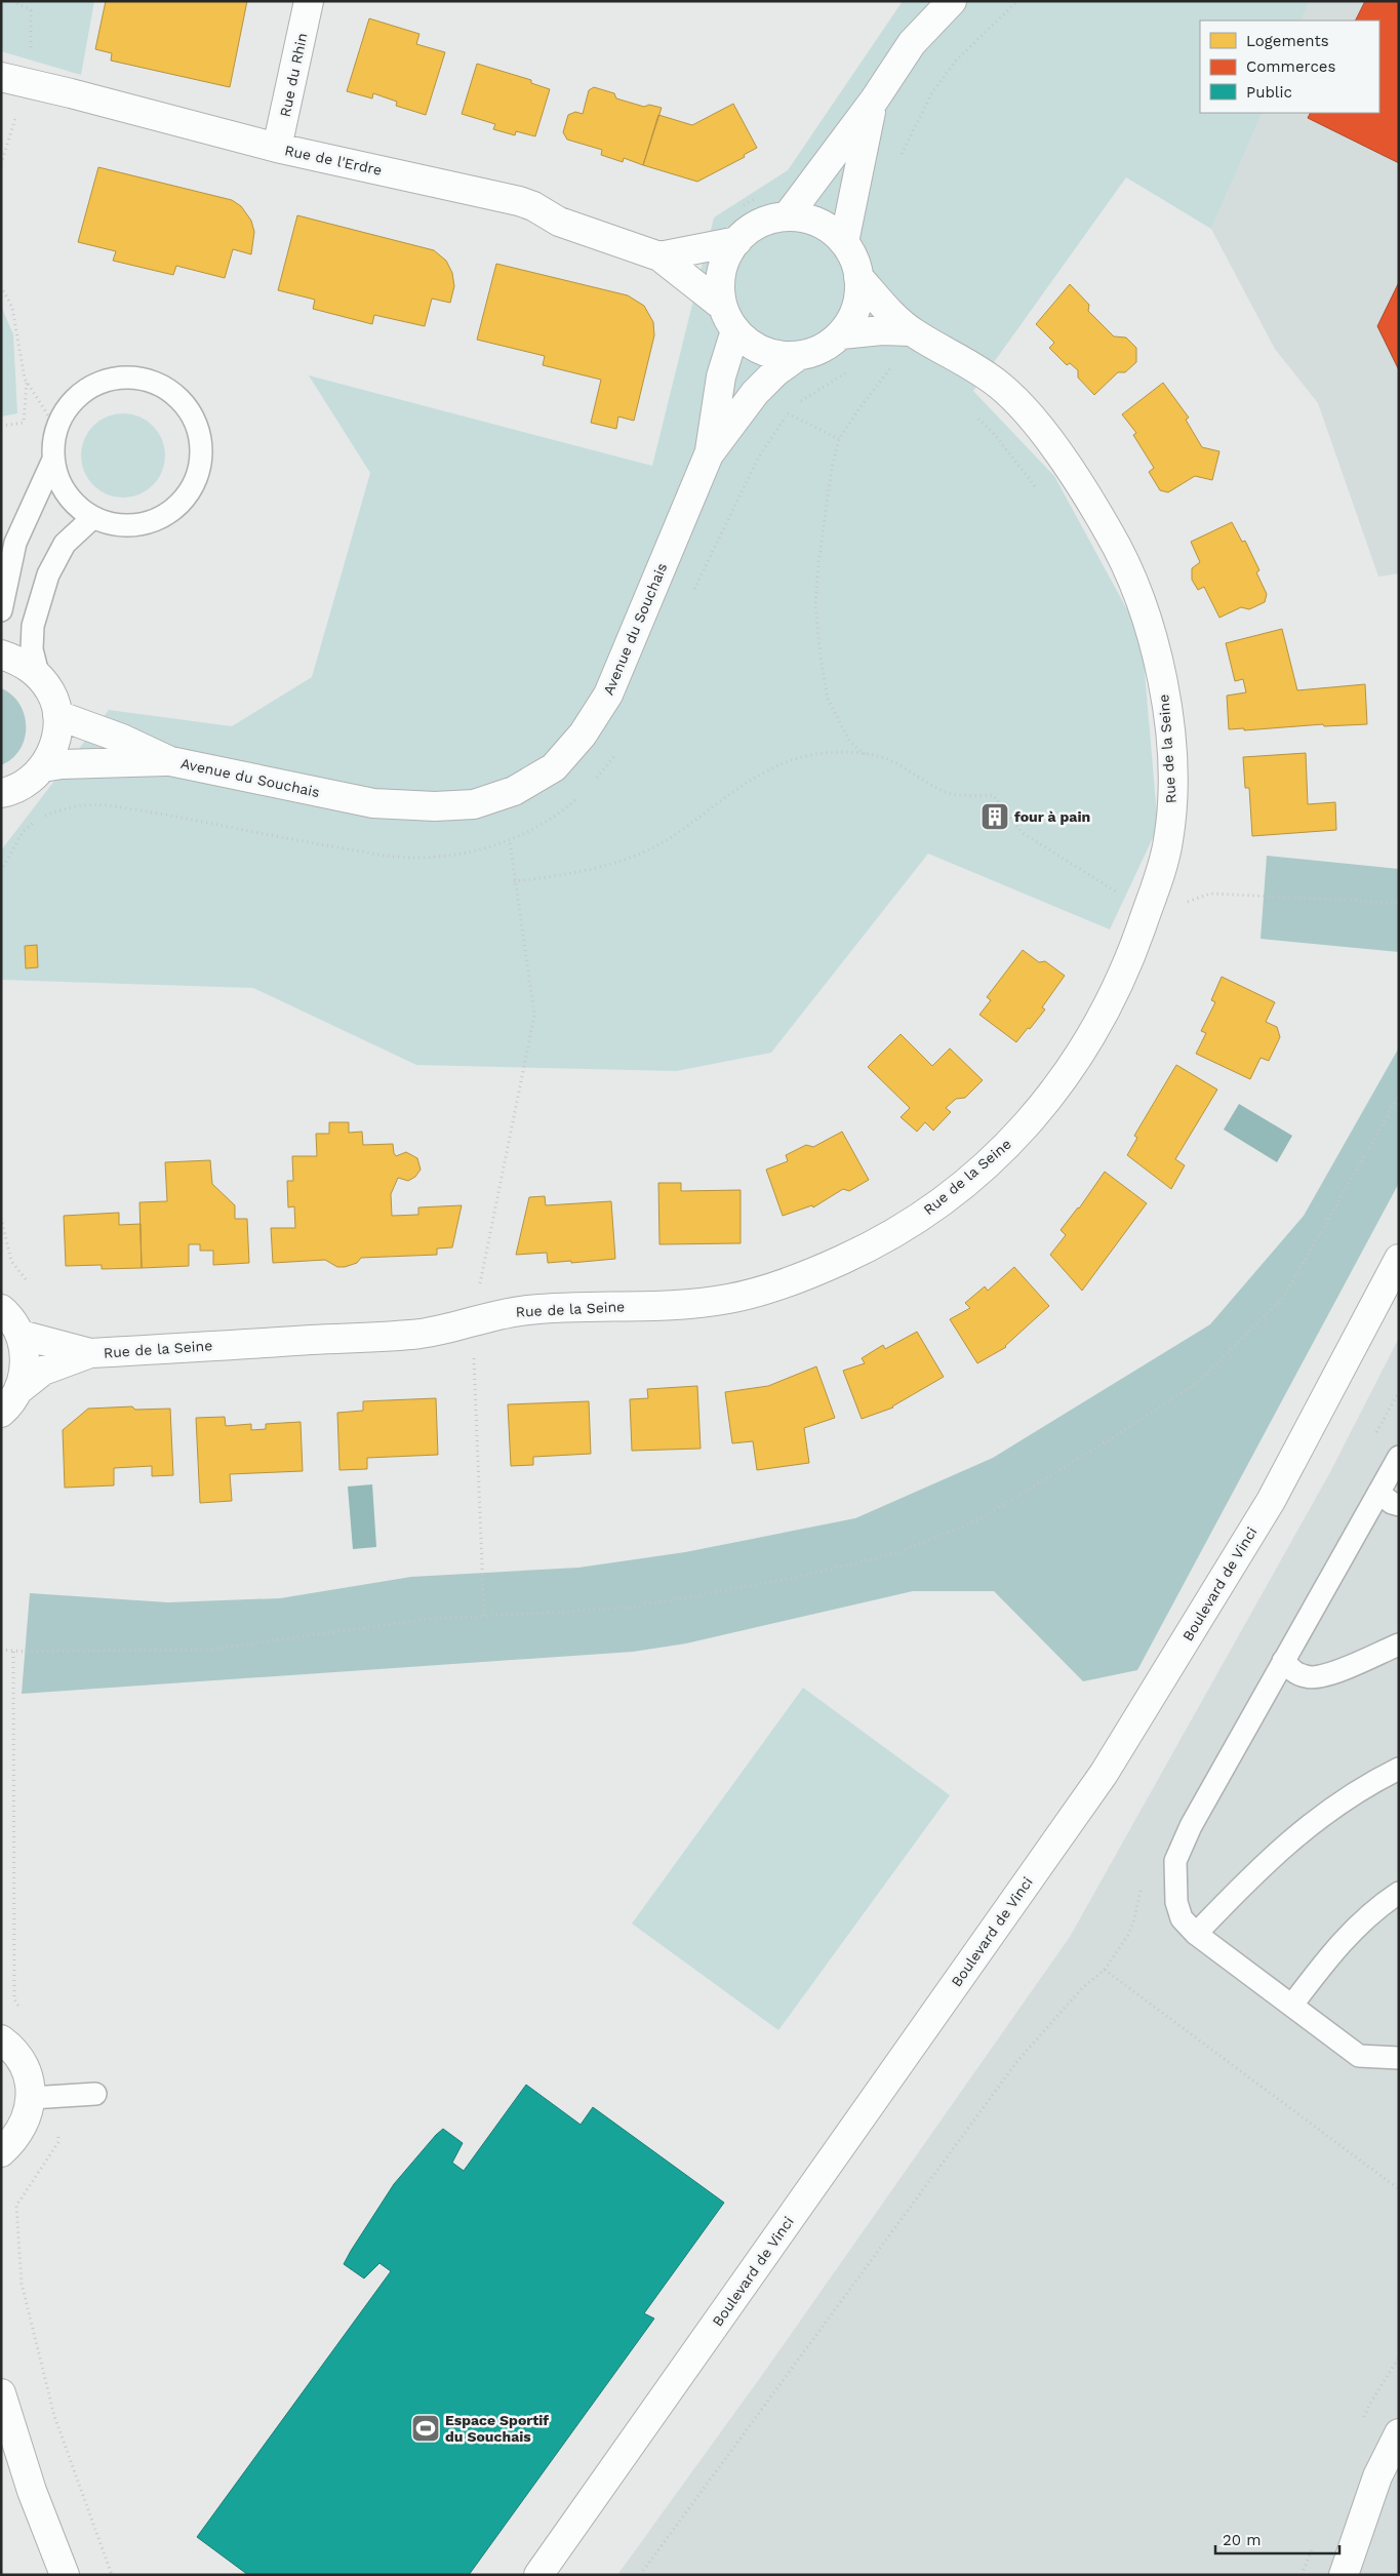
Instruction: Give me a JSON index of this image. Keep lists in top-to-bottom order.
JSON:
{
  "streets": {
    "street": [
      "Rue du Rhin",
      "Rue de l'Erdre",
      "Avenue du Souchais",
      "Rue de la Seine",
      "Boulevard de Vinci"
    ]
  },
  "crossings": [
    ["Rue du Rhin", "Rue de l'Erdre"],
    ["Rue de l'Erdre", "Avenue du Souchais"],
    ["Rue de l'Erdre", "Rue de la Seine"],
    ["Avenue du Souchais", "Rue de la Seine"]
  ],
  "places": {
    "building": ["four à pain"],
    "sports": ["Espace Sportif du Souchais"]
  },
  "legend": ["Logements", "Commerces", "Public"],
  "scale_bar": "20 m"
}
